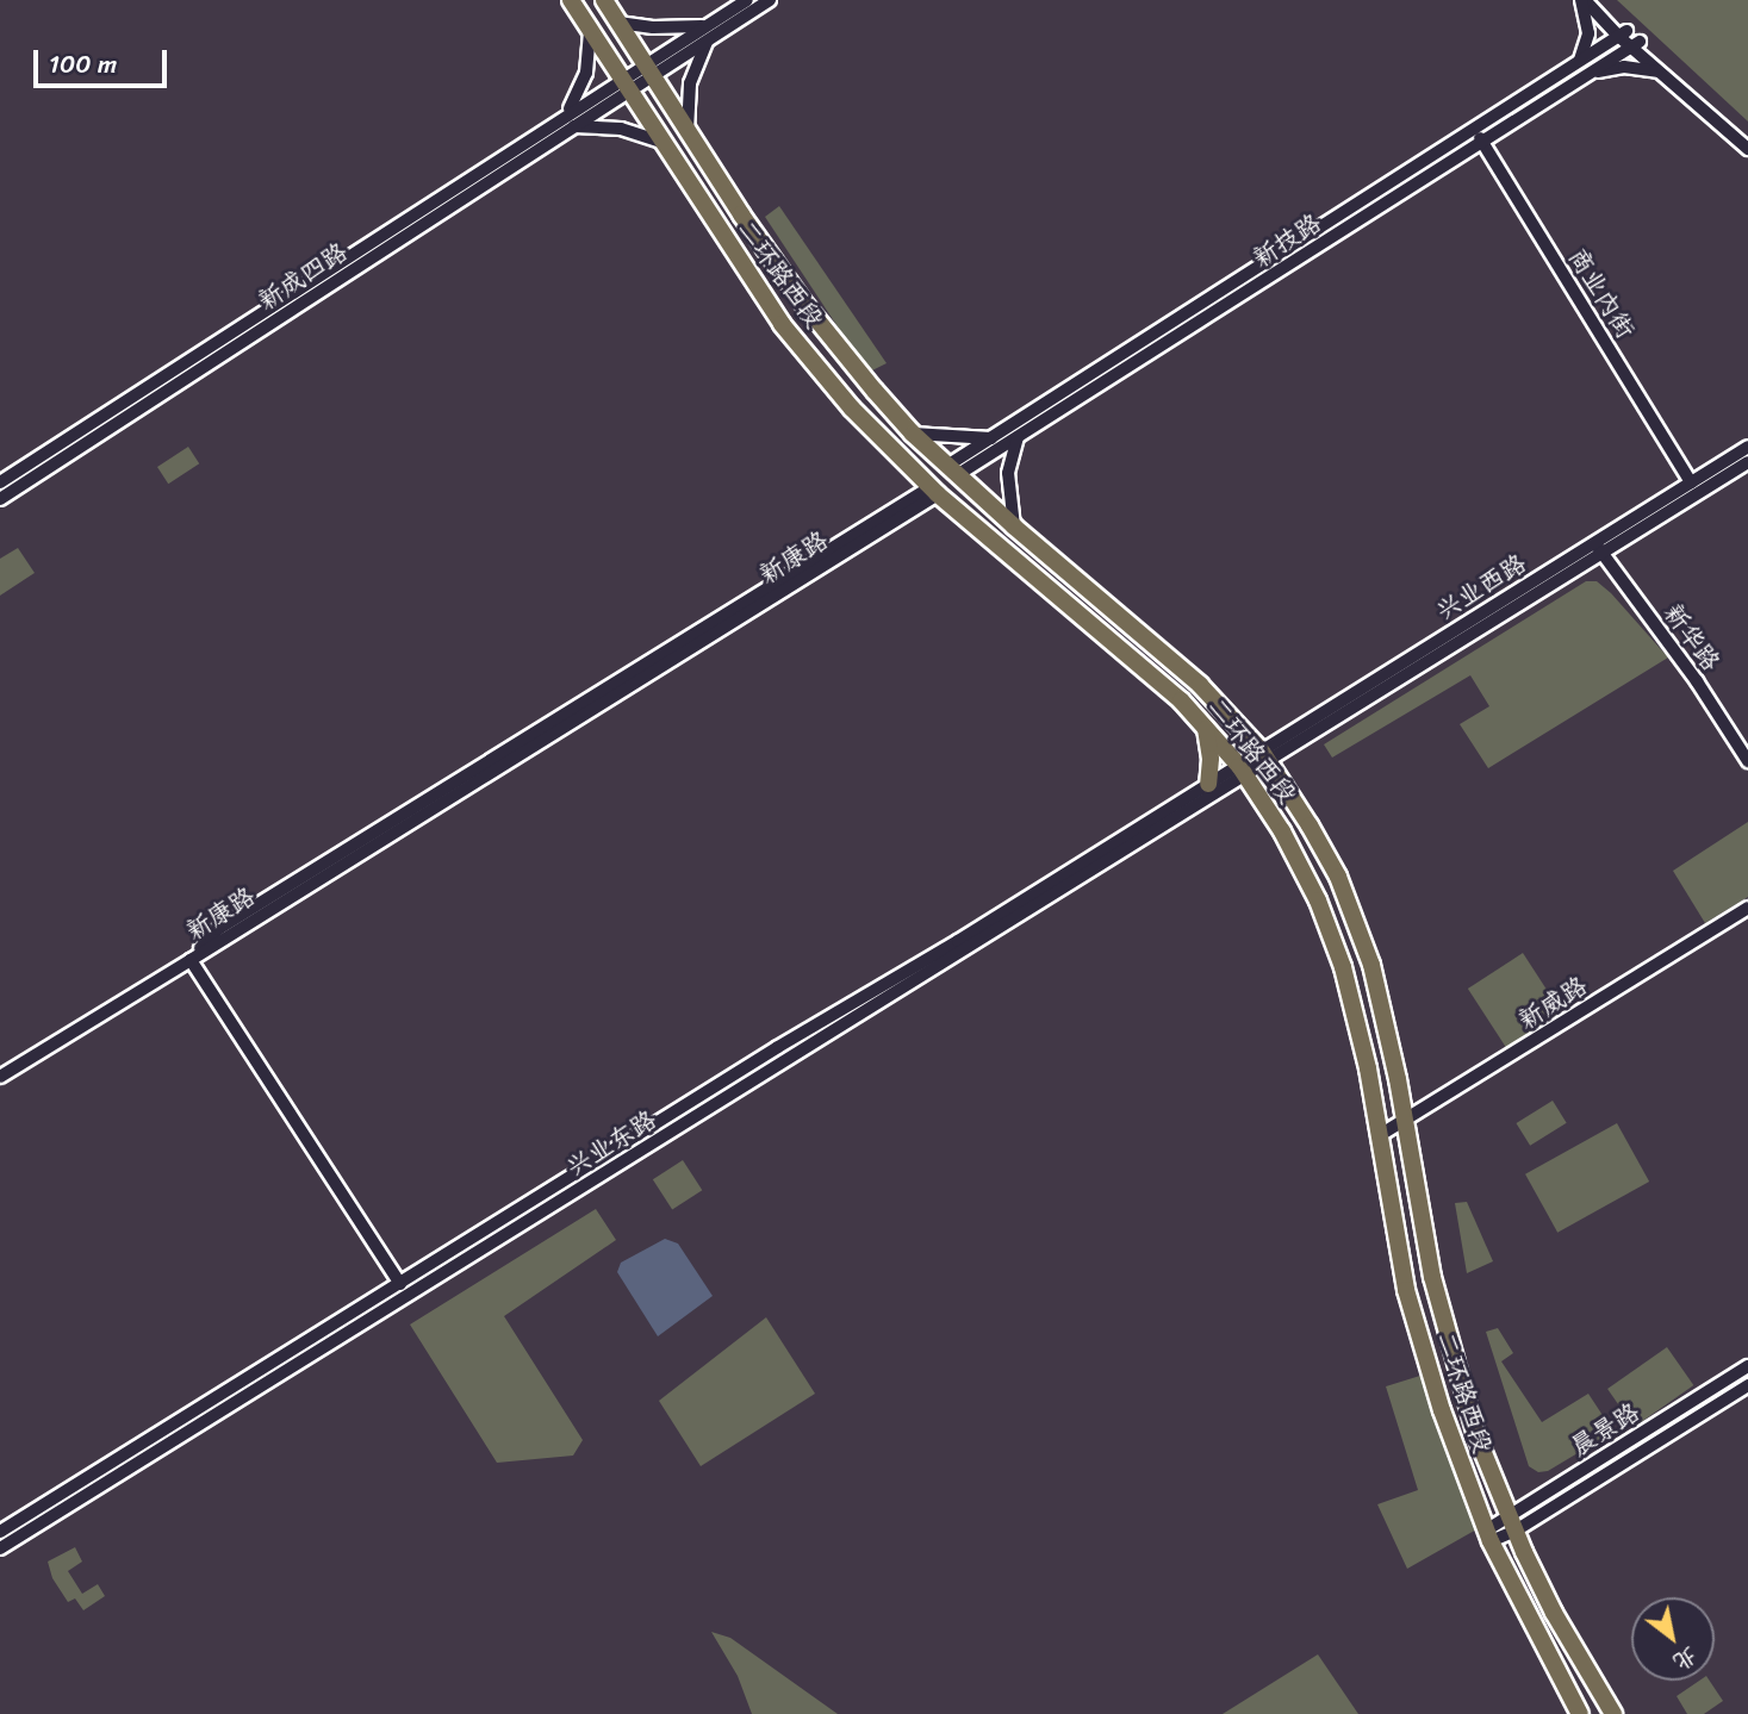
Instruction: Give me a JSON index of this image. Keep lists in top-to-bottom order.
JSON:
{
  "streets": {
    "main road": ["二环路西段"],
    "street": [
      "新技路",
      "新成四路",
      "商业内街",
      "新康路",
      "兴业西路",
      "新华路",
      "新威路",
      "兴业东路",
      "晨景路"
    ]
  },
  "crossings": [
    ["新技路", "二环路西段"],
    ["新技路", "商业内街"],
    ["二环路西段", "新成四路"],
    ["二环路西段", "新康路"],
    ["二环路西段", "兴业西路"],
    ["二环路西段", "新威路"],
    ["二环路西段", "兴业东路"],
    ["二环路西段", "晨景路"],
    ["商业内街", "兴业西路"],
    ["兴业西路", "新华路"],
    ["兴业西路", "兴业东路"]
  ],
  "scale_bar": "100 m",
  "north": "bottom right"
}
